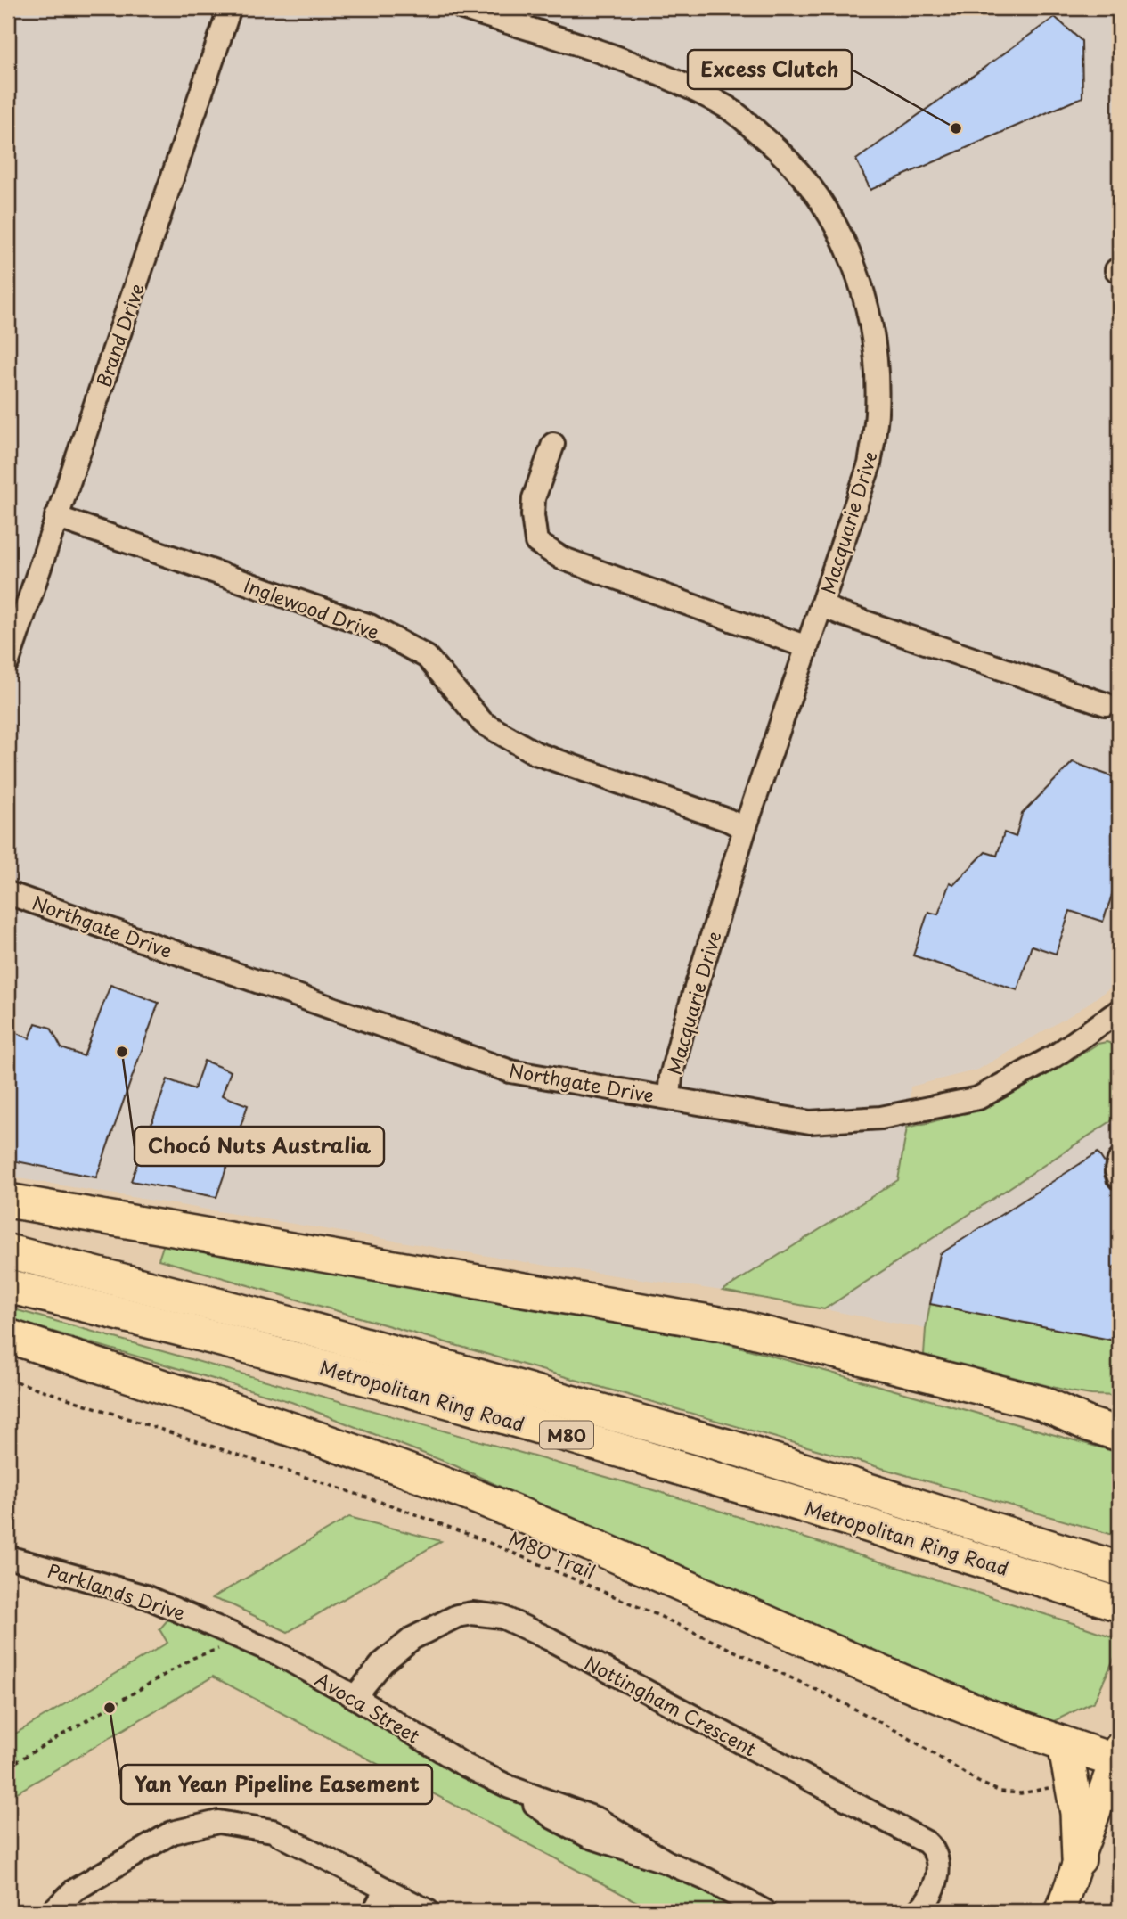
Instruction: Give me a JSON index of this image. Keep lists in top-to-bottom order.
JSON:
{
  "streets": {
    "highway": ["Metropolitan Ring Road", "M80"],
    "street": [
      "Brand Drive",
      "Macquarie Drive",
      "Inglewood Drive",
      "Northgate Drive",
      "Parklands Drive",
      "Nottingham Crescent",
      "Avoca Street"
    ],
    "path": ["M80 Trail"]
  },
  "crossings": [
    ["Brand Drive", "Inglewood Drive"],
    ["Macquarie Drive", "Inglewood Drive"],
    ["Macquarie Drive", "Northgate Drive"],
    ["Parklands Drive", "Avoca Street"],
    ["Nottingham Crescent", "Avoca Street"]
  ],
  "places": ["Excess Clutch", "Chocó Nuts Australia", "Yan Yean Pipeline Easement"]
}
